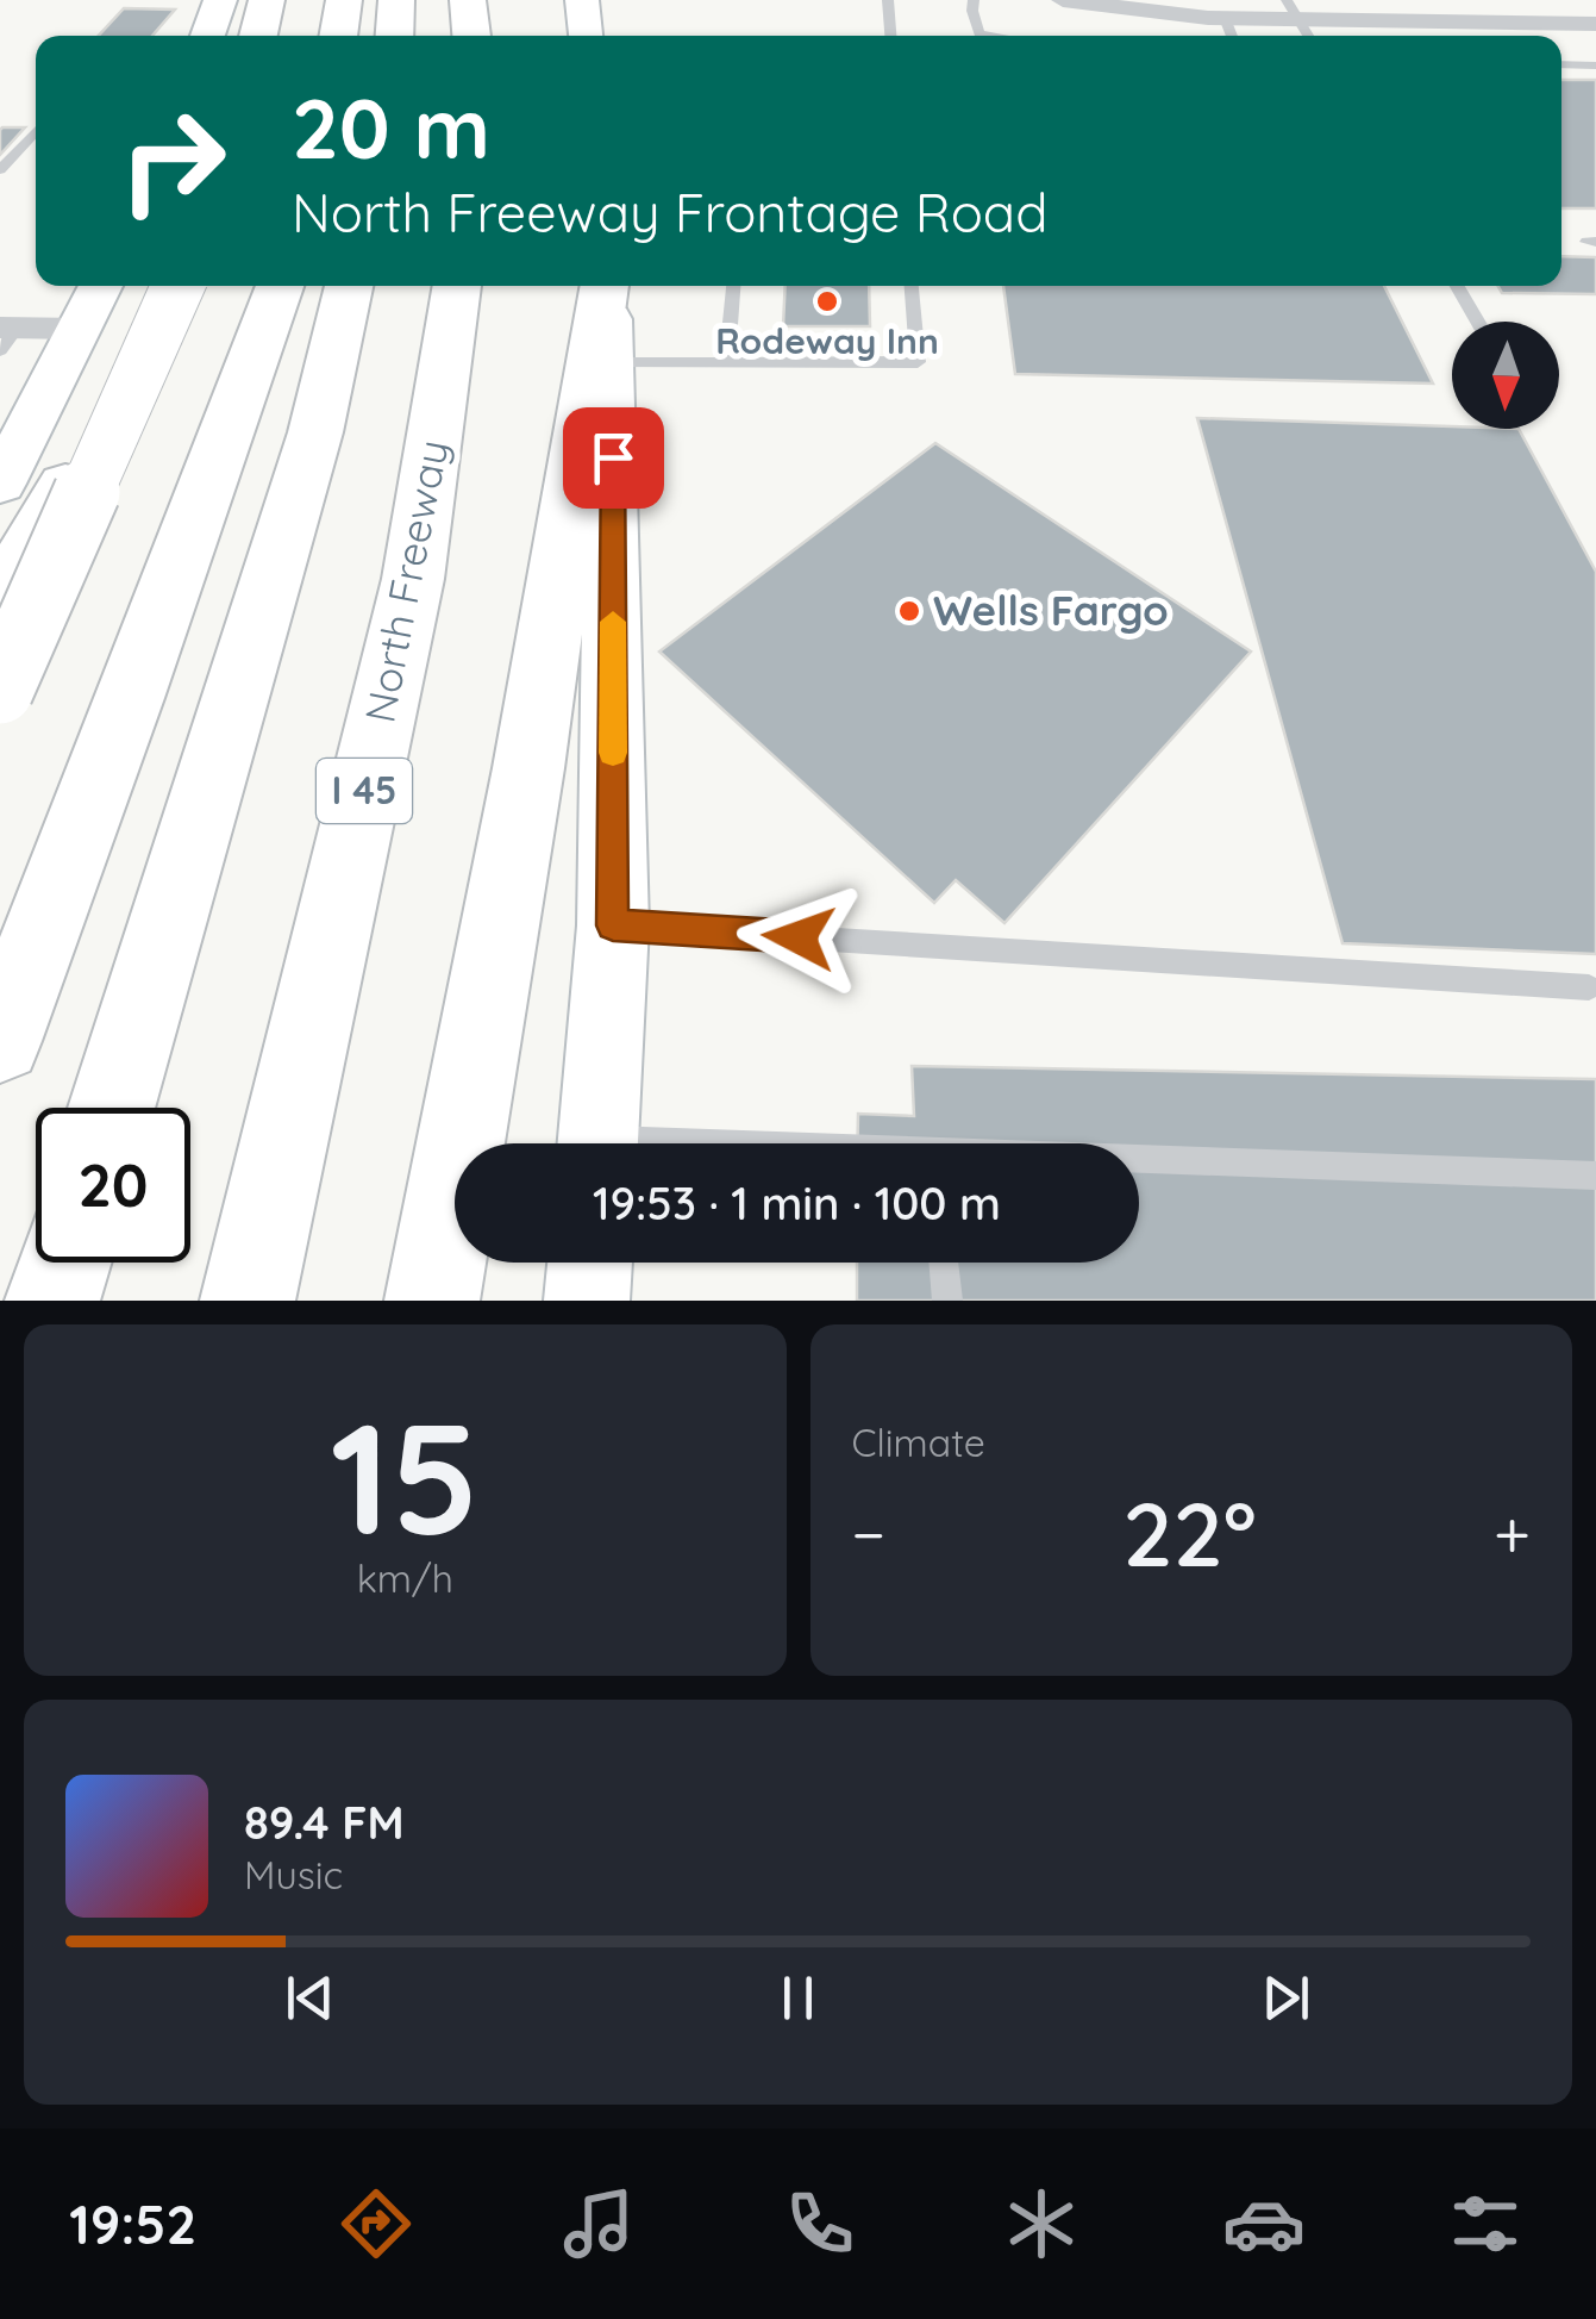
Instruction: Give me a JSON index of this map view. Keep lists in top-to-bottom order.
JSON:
{
  "streets": {
    "highway": ["North Freeway", "I 45"]
  },
  "places": ["Rodeway Inn", "Wells Fargo"],
  "north": "bottom",
  "page": {
    "turn": ["20 m", "North Freeway Frontage Road"],
    "limit": "20",
    "trip": "19:53 · 1 min · 100 m",
    "tile": [
      ["15", "km/h"],
      "Climate"
    ],
    "heat": ["−", "22°", "+"],
    "song": ["89.4 FM", "Music"],
    "tabs": "19:52"
  }
}
